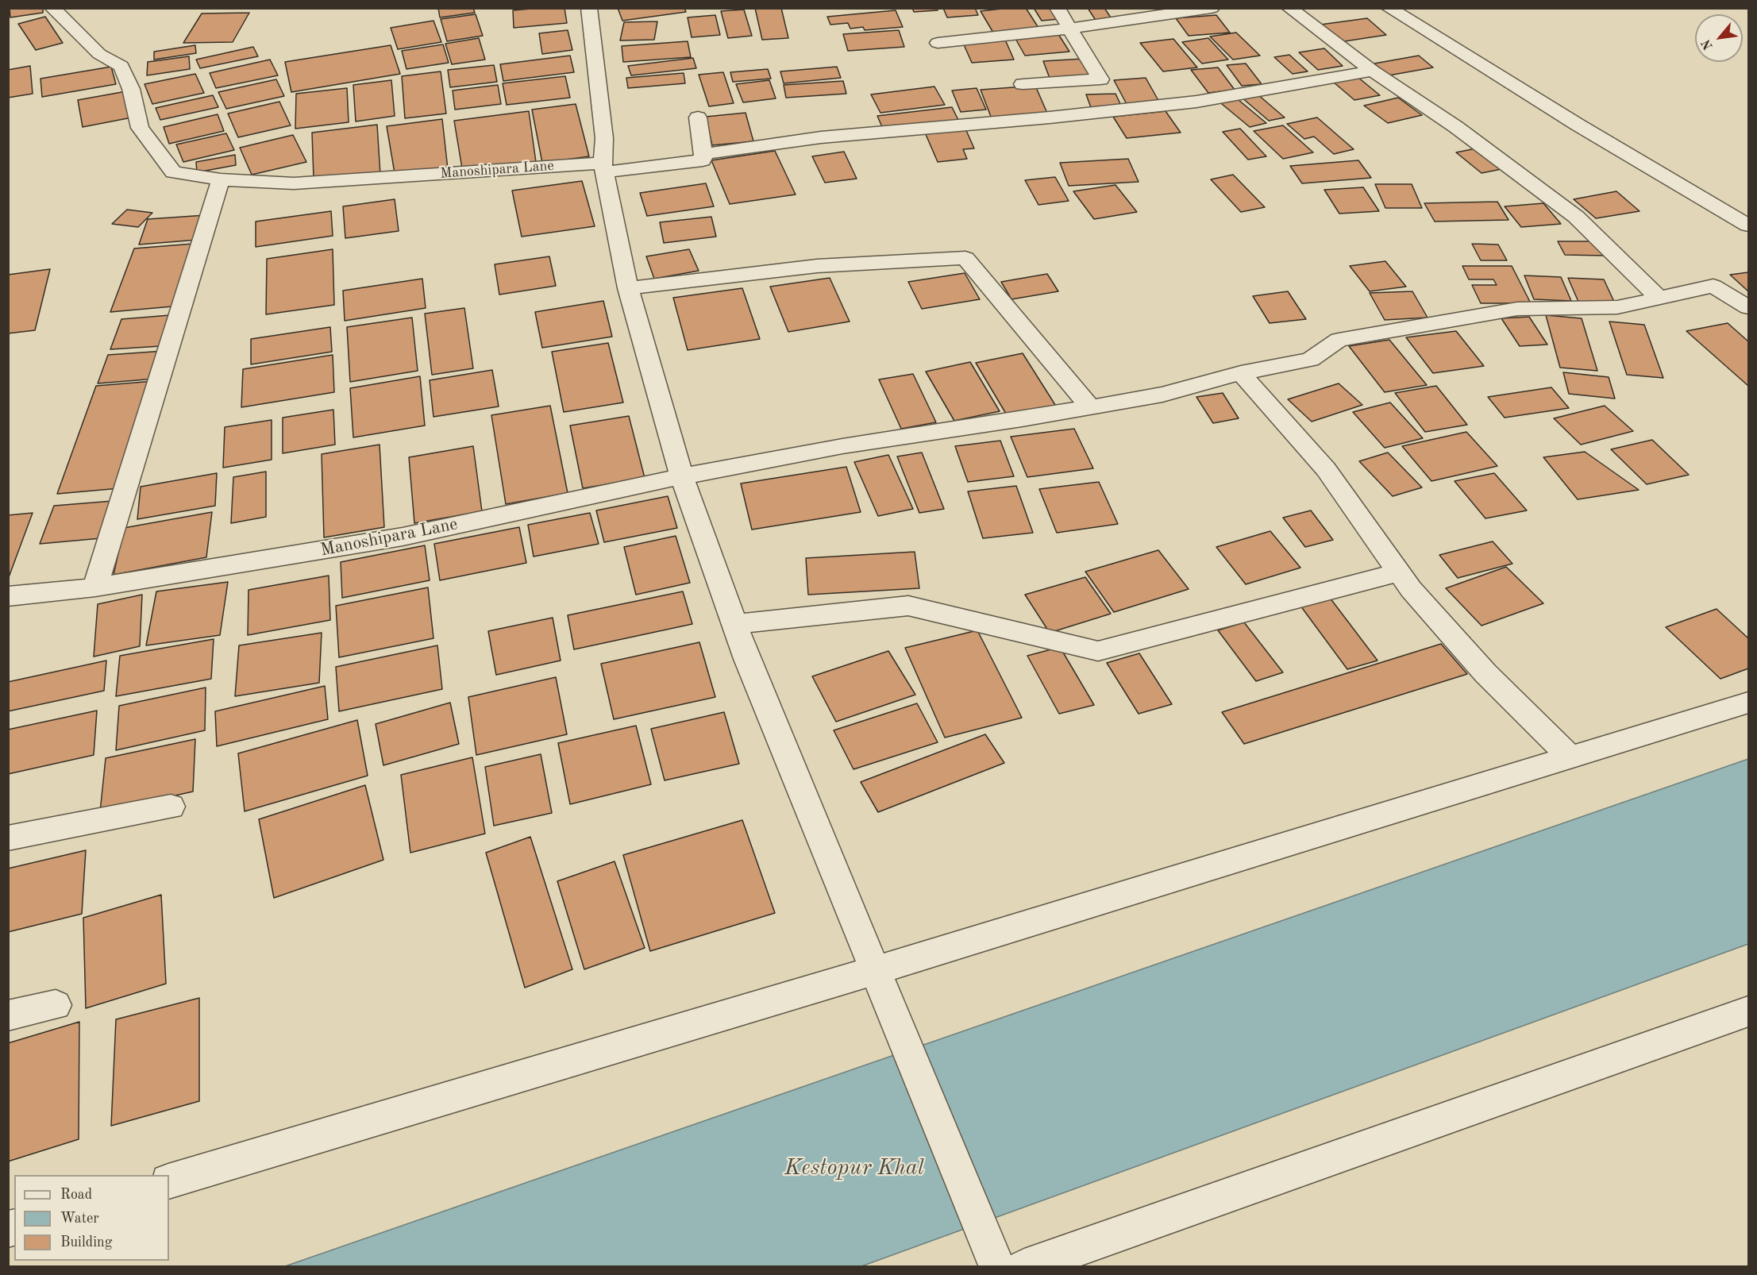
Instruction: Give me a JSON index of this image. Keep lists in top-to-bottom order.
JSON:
{
  "streets": {
    "street": ["Manoshipara Lane"]
  },
  "water": ["Kestopur Khal"],
  "legend": ["Road", "Water", "Building"],
  "north": "bottom left"
}
